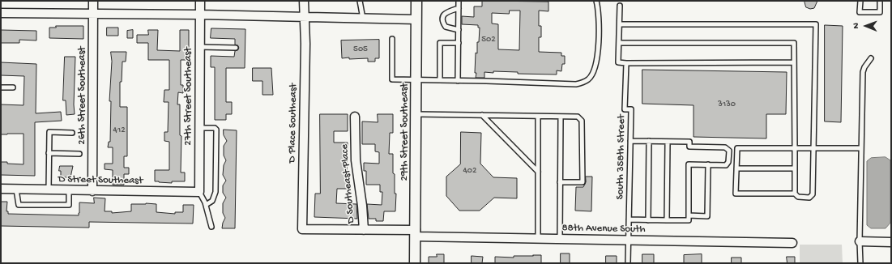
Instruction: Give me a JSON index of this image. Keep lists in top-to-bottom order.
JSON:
{
  "streets": {
    "street": [
      "26th Street Southeast",
      "27th Street Southeast",
      "D Place Southeast",
      "29th Street Southeast",
      "D Street Southeast",
      "D Southeast Place",
      "88th Avenue South"
    ],
    "lane": ["South 358th Street"]
  },
  "crossings": [
    ["26th Street Southeast", "D Street Southeast"],
    ["27th Street Southeast", "D Street Southeast"],
    ["D Place Southeast", "D Southeast Place"],
    ["29th Street Southeast", "88th Avenue South"],
    ["South 358th Street", "88th Avenue South"]
  ],
  "house_numbers": [
    "502",
    "505",
    "3130",
    "412",
    "402"
  ],
  "north": "left"
}
